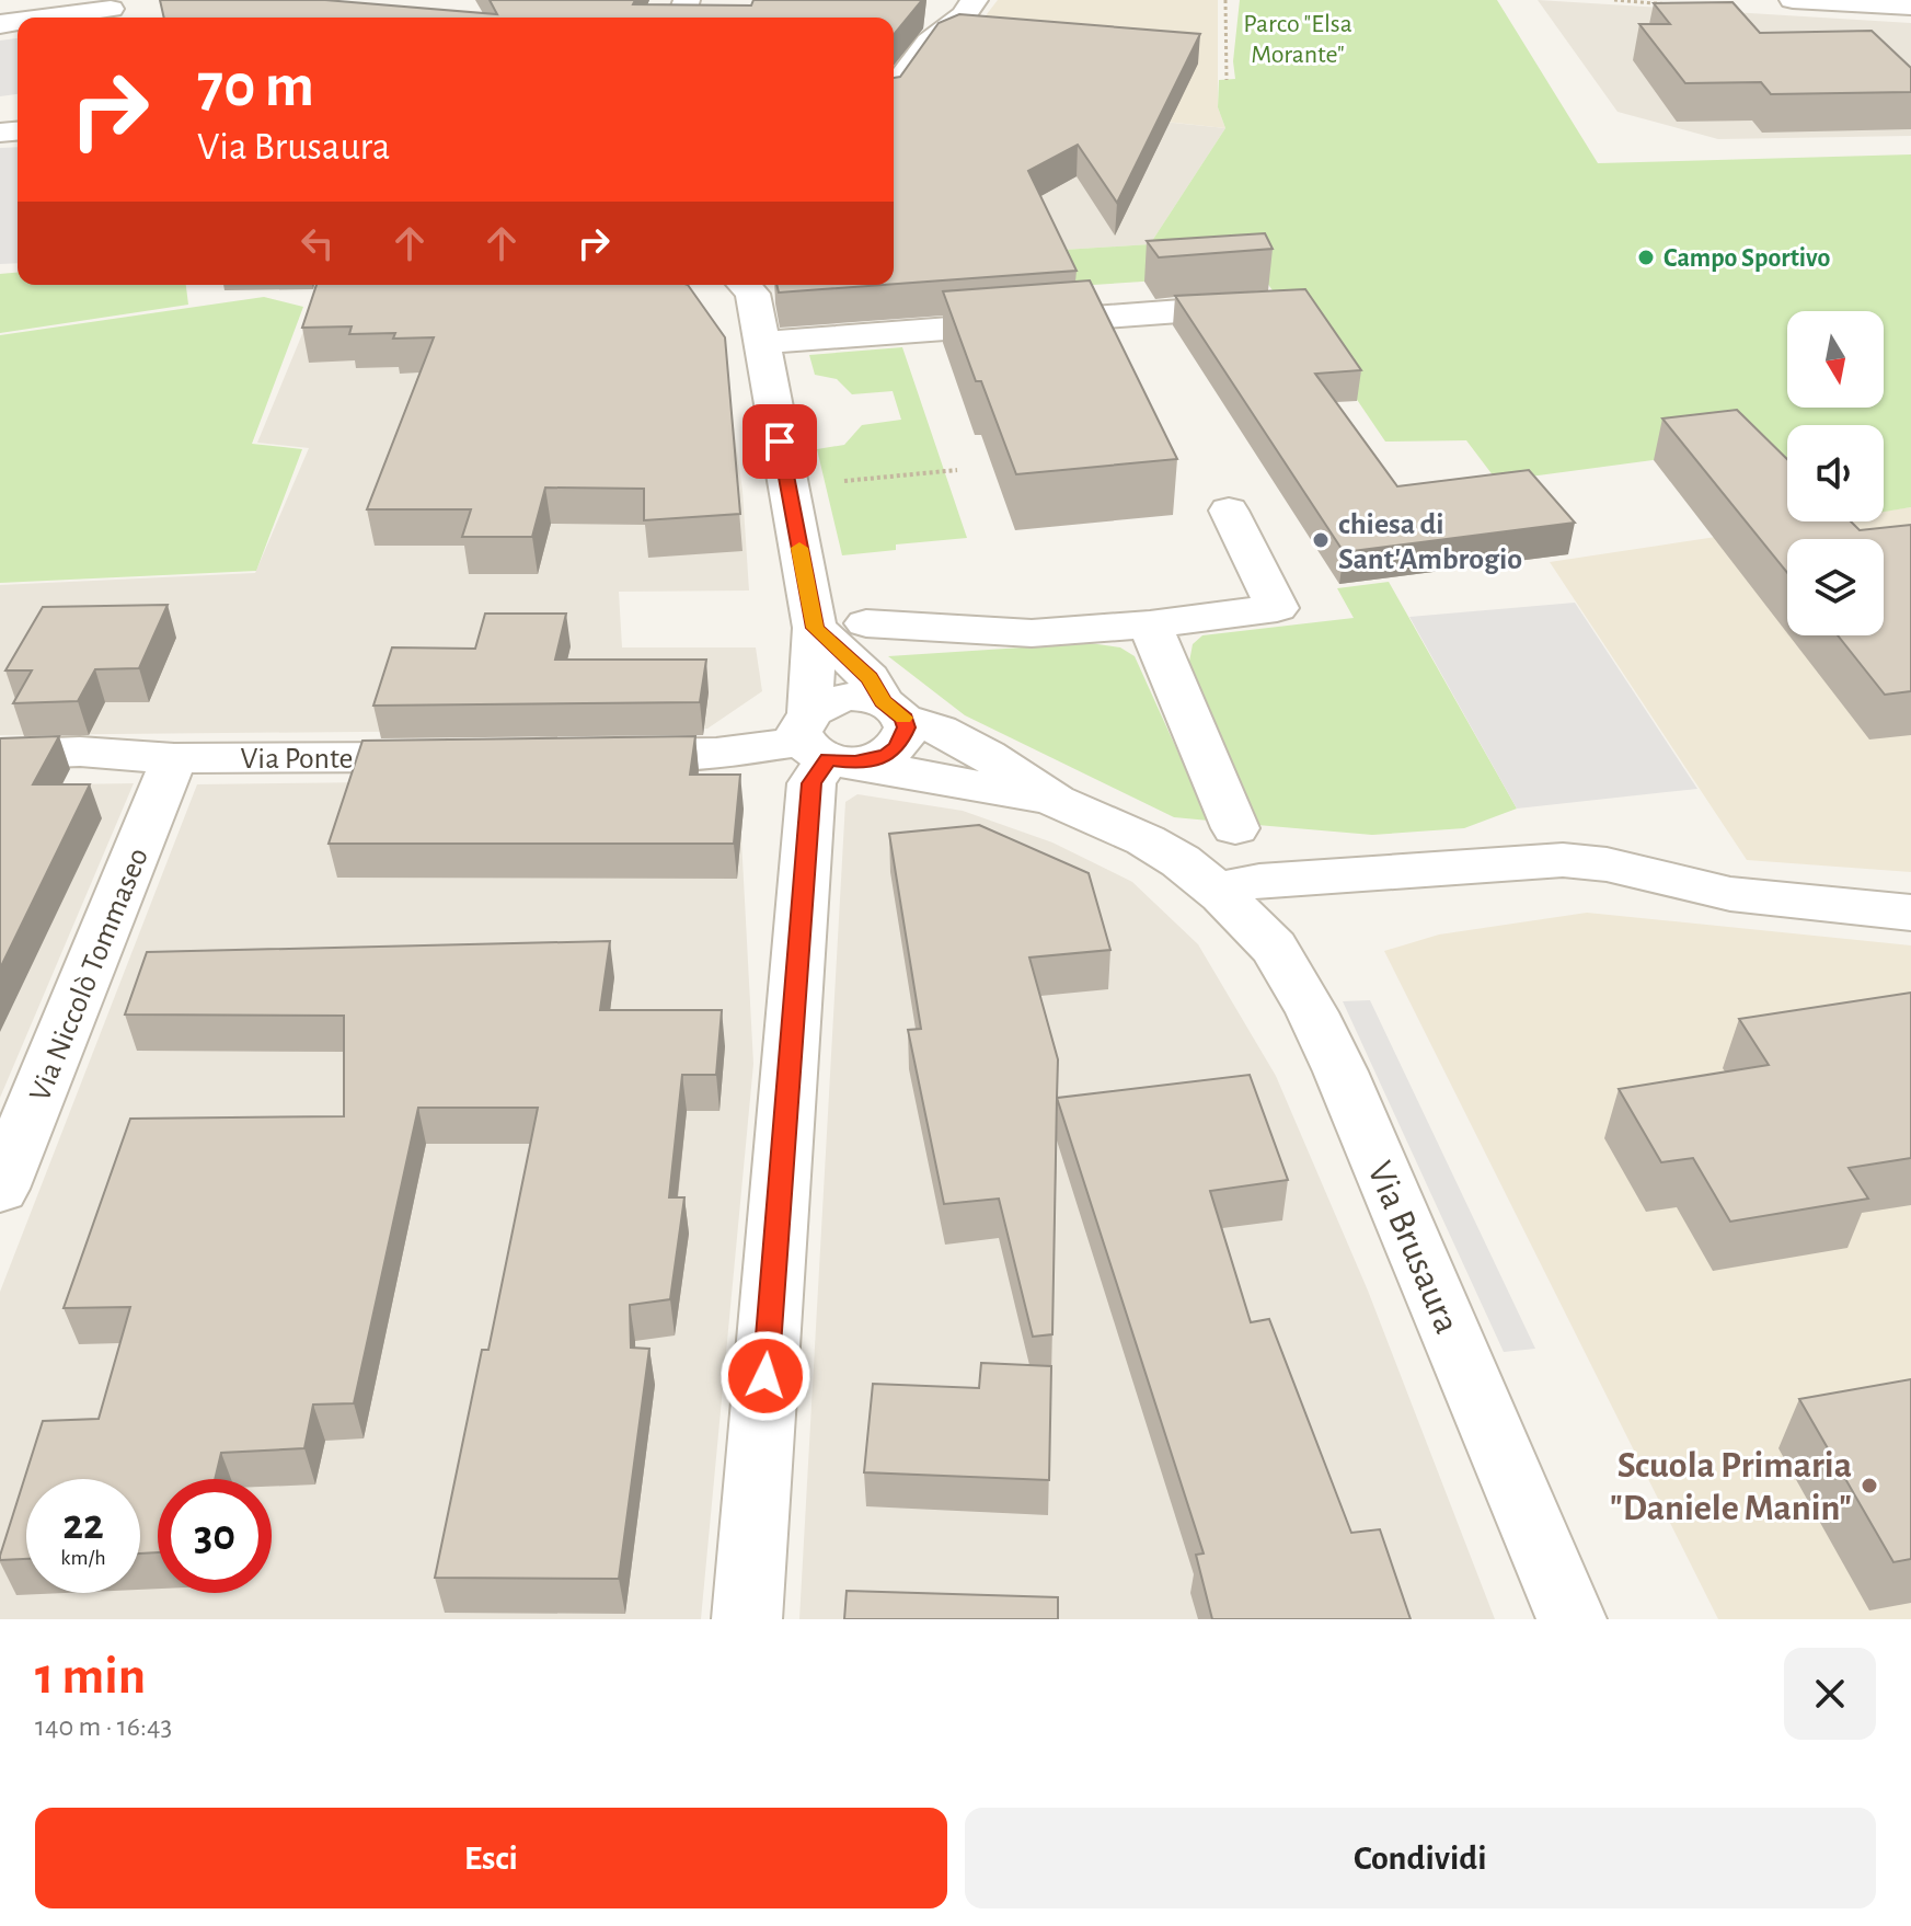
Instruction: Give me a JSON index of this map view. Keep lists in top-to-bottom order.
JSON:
{
  "streets": {
    "street": ["Via Ponte", "Via Niccolò Tommaseo", "Via Brusaura"]
  },
  "crossings": [
    ["Via Ponte", "Via Niccolò Tommaseo"]
  ],
  "parks": ["Parco \"Elsa Morante\""],
  "places": ["Campo Sportivo", "chiesa di Sant'Ambrogio", "Scuola Primaria \"Daniele Manin\""],
  "north": "bottom",
  "page": {
    "turn": ["70 m", "Via Brusaura"],
    "speed": "22 km/h",
    "limit": "30",
    "heading": ["1 min", "140 m · 16:43"],
    "buttons": ["Esci", "Condividi"]
  }
}
